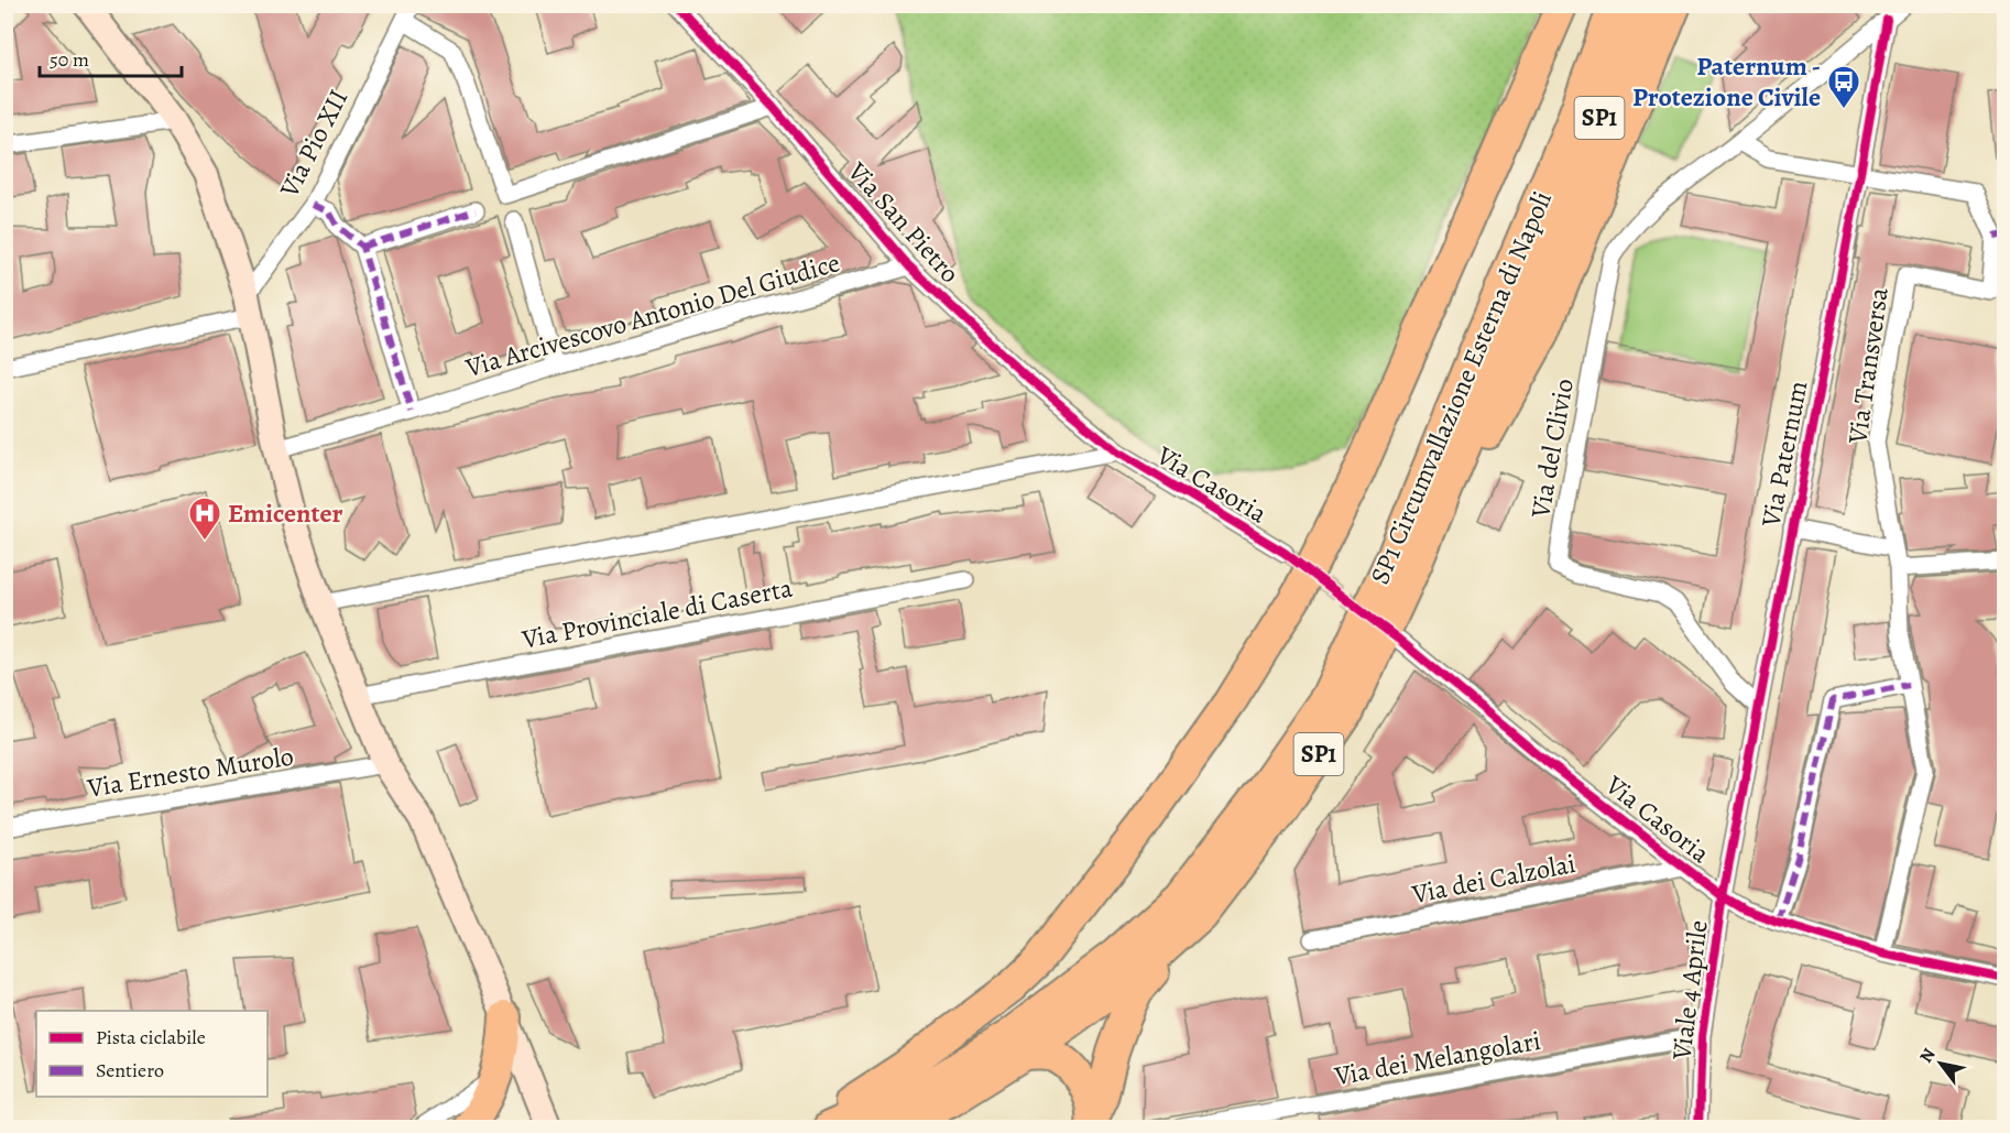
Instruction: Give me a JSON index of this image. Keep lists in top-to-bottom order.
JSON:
{
  "streets": {
    "highway": ["SP1", "SP1 Circumvallazione Esterna di Napoli"],
    "street": [
      "Via Pio XII",
      "Via San Pietro",
      "Via Arcivescovo Antonio Del Giudice",
      "Via Transversa",
      "Via del Clivio",
      "Via Paternum",
      "Via Casoria",
      "Via Provinciale di Caserta",
      "Via Ernesto Murolo",
      "Via dei Calzolai",
      "Viale 4 Aprile",
      "Via dei Melangolari"
    ]
  },
  "crossings": [
    ["Via San Pietro", "Via Arcivescovo Antonio Del Giudice"],
    ["Via San Pietro", "Via Casoria"],
    ["Via Transversa", "Via Paternum"],
    ["Via Transversa", "Via Casoria"],
    ["Via del Clivio", "Via Paternum"],
    ["Via Paternum", "Via Casoria"],
    ["Via Paternum", "Viale 4 Aprile"],
    ["Via Casoria", "Via dei Calzolai"],
    ["Via Casoria", "Viale 4 Aprile"],
    ["Viale 4 Aprile", "Via dei Melangolari"]
  ],
  "places": {
    "bus stop": ["Paternum - Protezione Civile"],
    "hospital": ["Emicenter"]
  },
  "legend": ["Pista ciclabile", "Sentiero"],
  "scale_bar": "50 m",
  "north": "top left"
}
